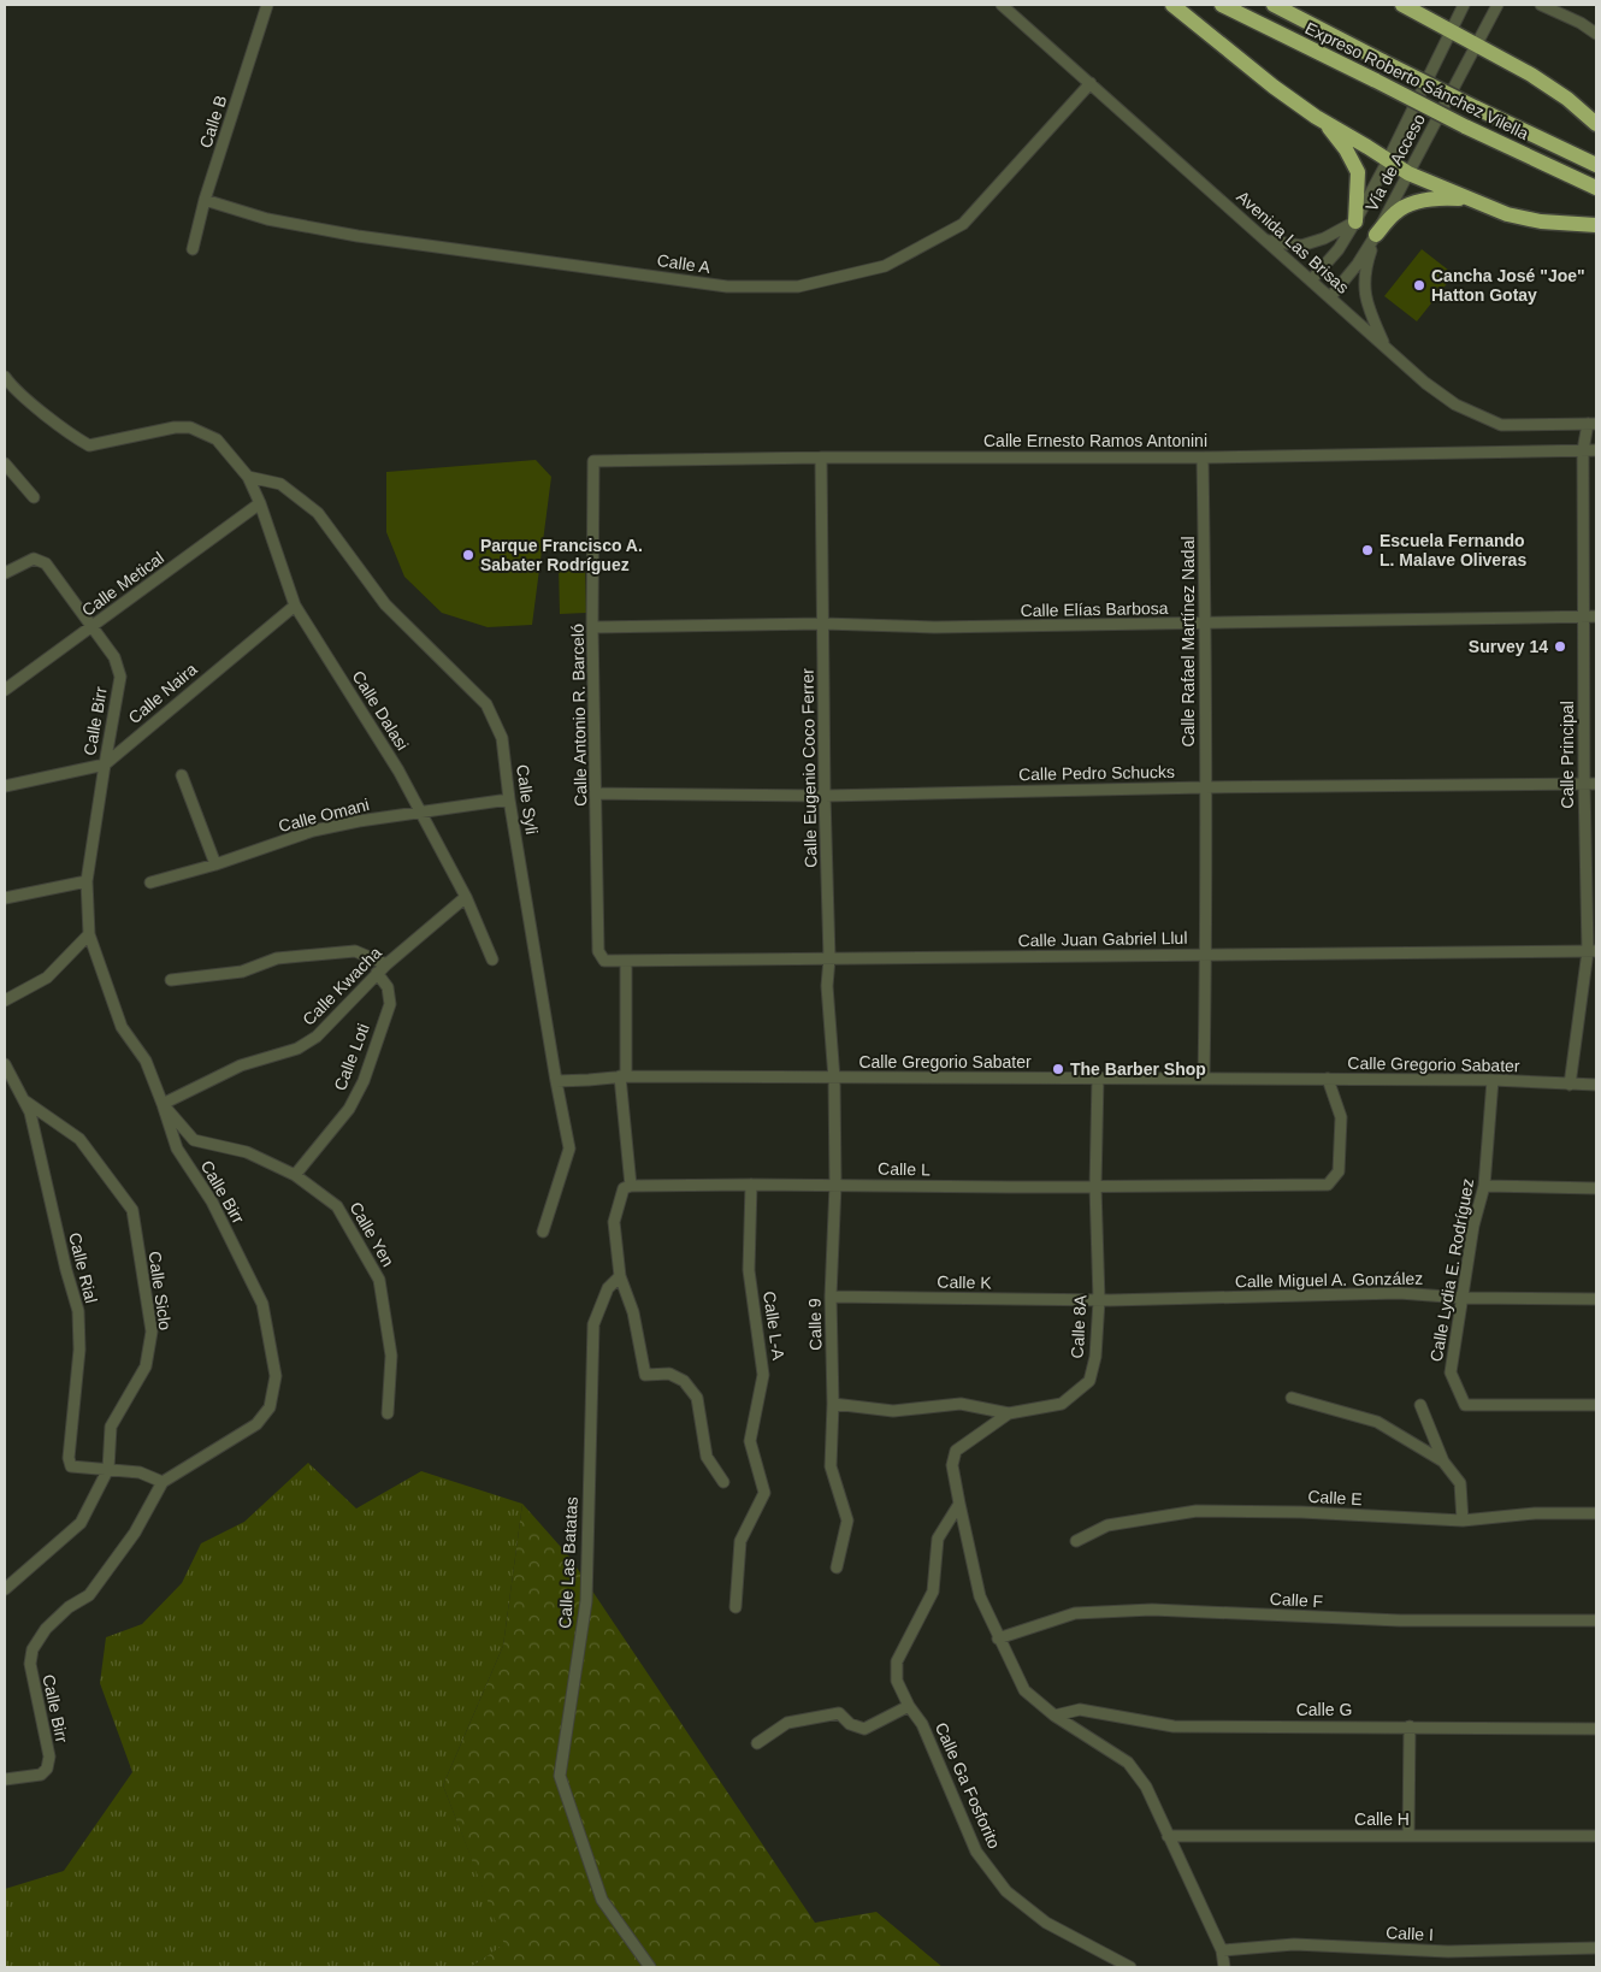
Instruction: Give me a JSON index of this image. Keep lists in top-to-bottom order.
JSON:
{
  "streets": {
    "highway": ["Expreso Roberto Sánchez Vilella"],
    "street": [
      "Calle B",
      "Vía de Acceso",
      "Avenida Las Brisas",
      "Calle A",
      "Calle Ernesto Ramos Antonini",
      "Calle Metical",
      "Calle Elías Barbosa",
      "Calle Rafael Martínez Nadal",
      "Calle Naira",
      "Calle Dalasi",
      "Calle Antonio R. Barceló",
      "Calle Birr",
      "Calle Principal",
      "Calle Eugenio Coco Ferrer",
      "Calle Pedro Schucks",
      "Calle Syli",
      "Calle Omani",
      "Calle Juan Gabriel Llul",
      "Calle Kwacha",
      "Calle Loti",
      "Calle Gregorio Sabater",
      "Calle L",
      "Calle Yen",
      "Calle Rial",
      "Calle Lydia E. Rodríguez",
      "Calle Miguel A. González",
      "Calle K",
      "Calle Siclo",
      "Calle 9",
      "Calle L-A",
      "Calle 8A",
      "Calle E",
      "Calle Las Batatas",
      "Calle F",
      "Calle G",
      "Calle Ga Fosforito",
      "Calle H",
      "Calle I"
    ]
  },
  "crossings": [
    ["Calle B", "Calle A"],
    ["Vía de Acceso", "Avenida Las Brisas"],
    ["Avenida Las Brisas", "Calle A"],
    ["Avenida Las Brisas", "Calle Principal"],
    ["Calle Ernesto Ramos Antonini", "Calle Rafael Martínez Nadal"],
    ["Calle Ernesto Ramos Antonini", "Calle Antonio R. Barceló"],
    ["Calle Ernesto Ramos Antonini", "Calle Principal"],
    ["Calle Ernesto Ramos Antonini", "Calle Eugenio Coco Ferrer"],
    ["Calle Metical", "Calle Dalasi"],
    ["Calle Metical", "Calle Birr"],
    ["Calle Elías Barbosa", "Calle Rafael Martínez Nadal"],
    ["Calle Elías Barbosa", "Calle Antonio R. Barceló"],
    ["Calle Elías Barbosa", "Calle Principal"],
    ["Calle Elías Barbosa", "Calle Eugenio Coco Ferrer"],
    ["Calle Rafael Martínez Nadal", "Calle Pedro Schucks"],
    ["Calle Rafael Martínez Nadal", "Calle Juan Gabriel Llul"],
    ["Calle Rafael Martínez Nadal", "Calle Gregorio Sabater"],
    ["Calle Naira", "Calle Dalasi"],
    ["Calle Naira", "Calle Birr"],
    ["Calle Dalasi", "Calle Syli"],
    ["Calle Dalasi", "Calle Omani"],
    ["Calle Dalasi", "Calle Kwacha"],
    ["Calle Antonio R. Barceló", "Calle Pedro Schucks"],
    ["Calle Antonio R. Barceló", "Calle Juan Gabriel Llul"],
    ["Calle Birr", "Calle Kwacha"],
    ["Calle Birr", "Calle Yen"],
    ["Calle Birr", "Calle Rial"],
    ["Calle Principal", "Calle Pedro Schucks"],
    ["Calle Principal", "Calle Juan Gabriel Llul"],
    ["Calle Principal", "Calle Gregorio Sabater"],
    ["Calle Eugenio Coco Ferrer", "Calle Pedro Schucks"],
    ["Calle Eugenio Coco Ferrer", "Calle Juan Gabriel Llul"],
    ["Calle Eugenio Coco Ferrer", "Calle Gregorio Sabater"],
    ["Calle Eugenio Coco Ferrer", "Calle 9"],
    ["Calle Syli", "Calle Omani"],
    ["Calle Syli", "Calle Gregorio Sabater"],
    ["Calle Kwacha", "Calle Loti"],
    ["Calle Kwacha", "Calle Yen"],
    ["Calle Loti", "Calle Yen"],
    ["Calle Gregorio Sabater", "Calle L"],
    ["Calle Gregorio Sabater", "Calle Lydia E. Rodríguez"],
    ["Calle Gregorio Sabater", "Calle 9"],
    ["Calle Gregorio Sabater", "Calle 8A"],
    ["Calle L", "Calle 9"],
    ["Calle L", "Calle L-A"],
    ["Calle L", "Calle 8A"],
    ["Calle Rial", "Calle Siclo"],
    ["Calle Lydia E. Rodríguez", "Calle Miguel A. González"],
    ["Calle Miguel A. González", "Calle K"],
    ["Calle Miguel A. González", "Calle 8A"],
    ["Calle K", "Calle 9"],
    ["Calle K", "Calle 8A"],
    ["Calle 9", "Calle 8A"]
  ],
  "places": [
    "Cancha José \"Joe\" Hatton Gotay",
    "Escuela Fernando L. Malave Oliveras",
    "Parque Francisco A. Sabater Rodríguez",
    "Survey 14",
    "The Barber Shop"
  ]
}
